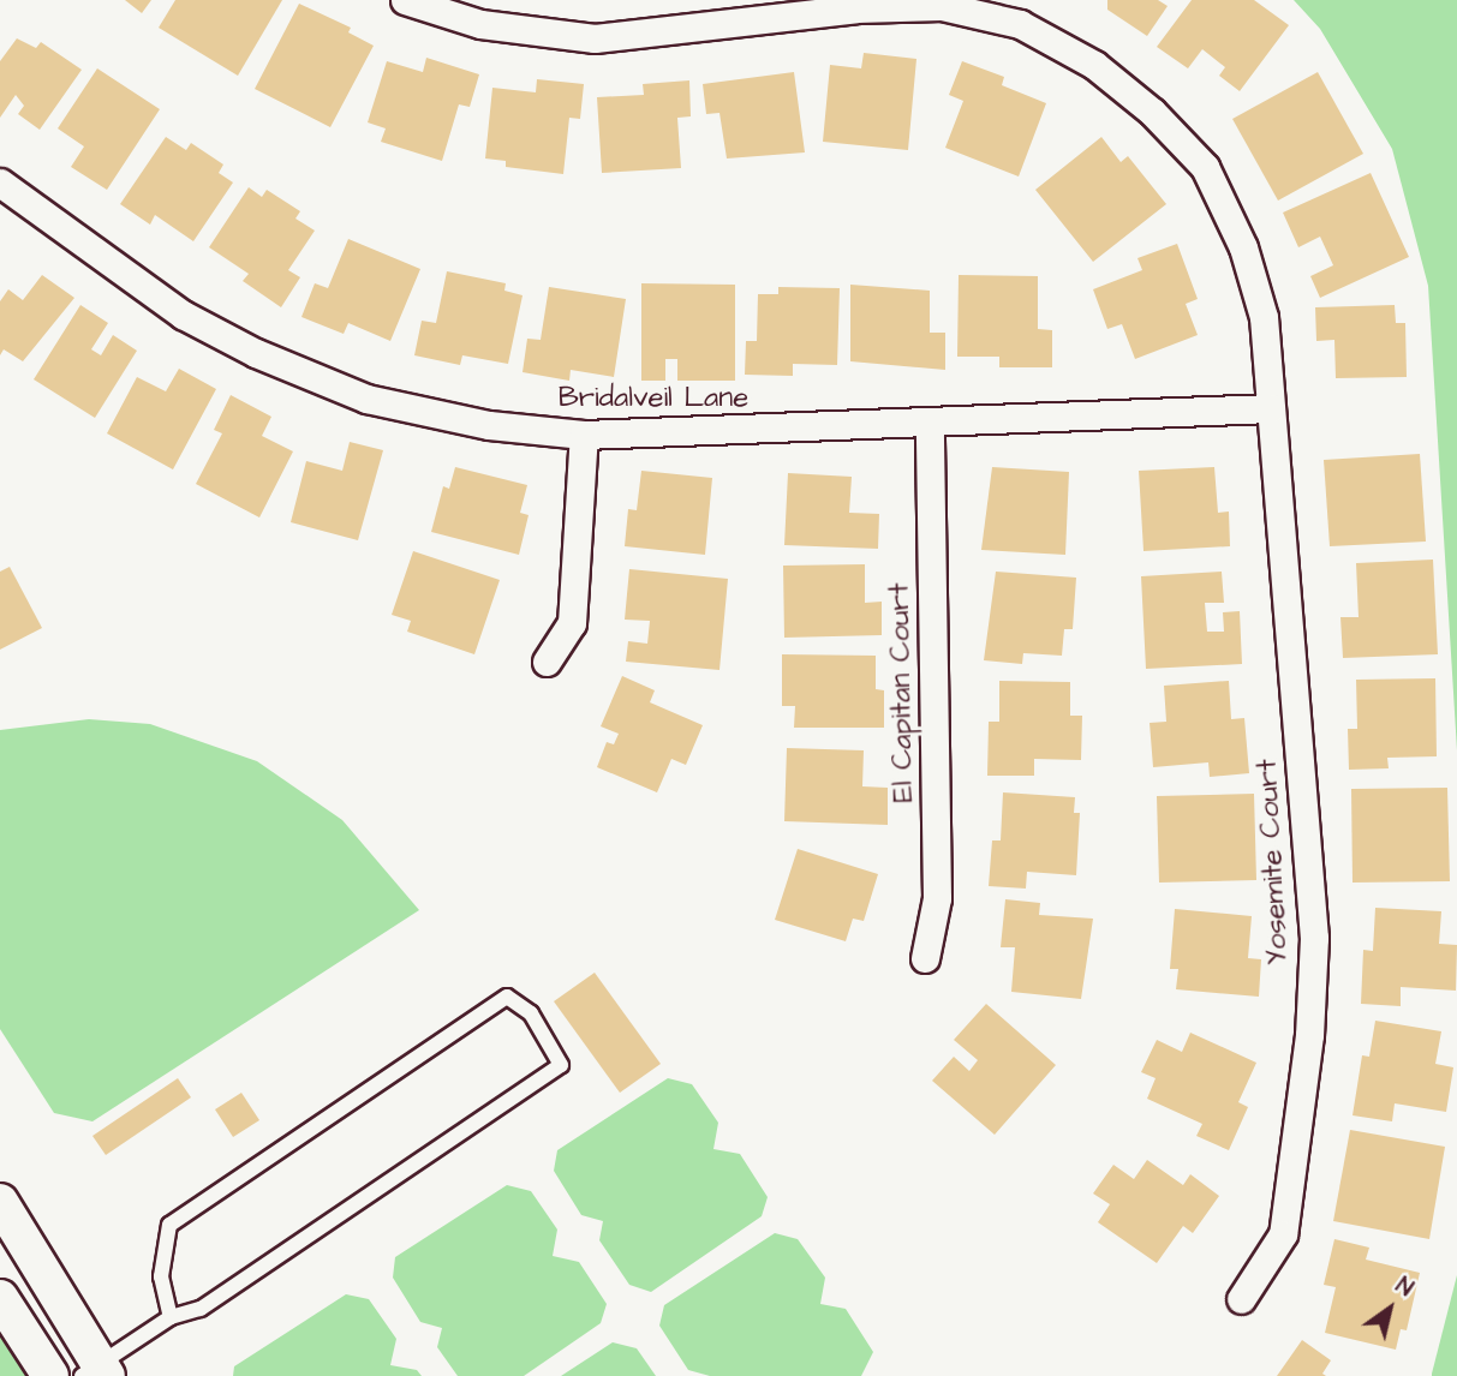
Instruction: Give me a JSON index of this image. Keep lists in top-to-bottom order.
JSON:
{
  "streets": {
    "street": ["Bridalveil Lane", "El Capitan Court", "Yosemite Court"]
  },
  "crossings": [
    ["Bridalveil Lane", "El Capitan Court"],
    ["Bridalveil Lane", "Yosemite Court"]
  ],
  "north": "top right"
}
